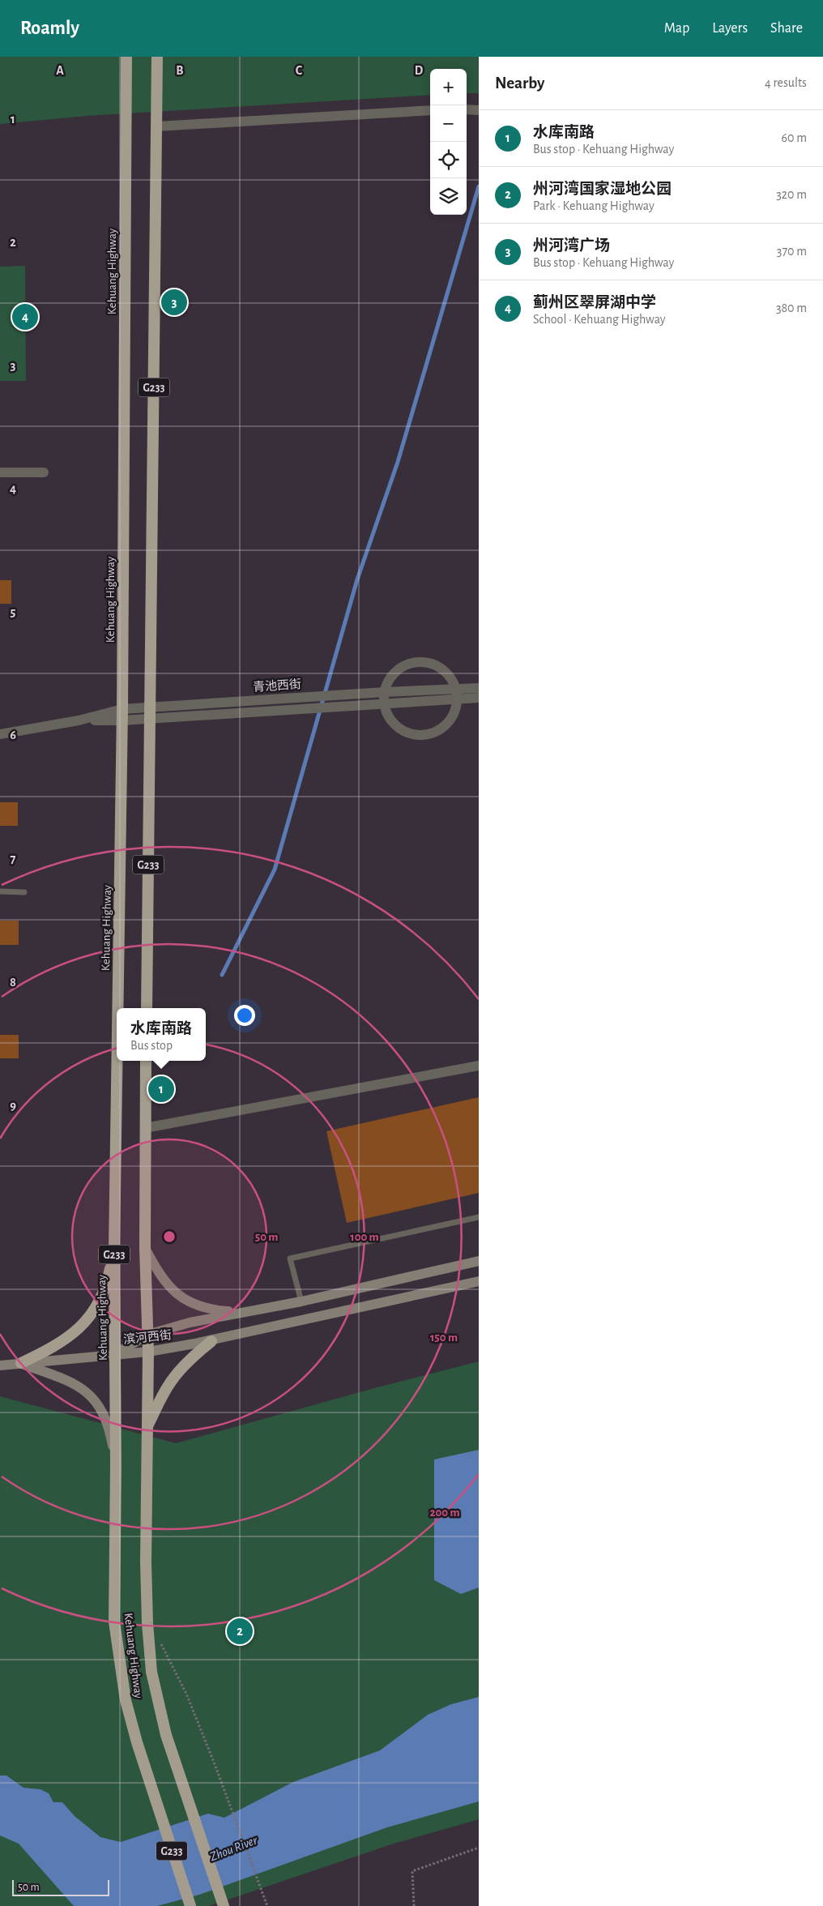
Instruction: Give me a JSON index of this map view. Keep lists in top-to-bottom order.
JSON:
{
  "streets": {
    "highway": ["Kehuang Highway", "G233"],
    "main road": ["滨河西街"],
    "street": ["青池西街"]
  },
  "crossings": [
    ["Kehuang Highway", "青池西街"],
    ["Kehuang Highway", "滨河西街"],
    ["G233", "青池西街"]
  ],
  "water": ["Zhou River"],
  "scale_bar": "50 m",
  "page": {
    "header": "Roamly",
    "nav": ["Map", "Layers", "Share"],
    "heading": ["Nearby", "4 results"],
    "map_buttons": ["+", "−"],
    "list": [
      {
        "mark": "1",
        "name": "水库南路",
        "note": "Bus stop · Kehuang Highway",
        "value": "60 m"
      },
      {
        "mark": "2",
        "name": "州河湾国家湿地公园",
        "note": "Park · Kehuang Highway",
        "value": "320 m"
      },
      {
        "mark": "3",
        "name": "州河湾广场",
        "note": "Bus stop · Kehuang Highway",
        "value": "370 m"
      },
      {
        "mark": "4",
        "name": "蓟州区翠屏湖中学",
        "note": "School · Kehuang Highway",
        "value": "380 m"
      }
    ],
    "pins": [
      "3",
      "4",
      "1",
      "2"
    ],
    "popup": ["水库南路", "Bus stop"],
    "scale": "50 m"
  },
  "grid": {
    "columns": [
      "A",
      "B",
      "C",
      "D"
    ],
    "rows": [
      "1",
      "2",
      "3",
      "4",
      "5",
      "6",
      "7",
      "8",
      "9"
    ]
  },
  "rings": [
    "50 m",
    "100 m",
    "150 m",
    "200 m"
  ]
}
